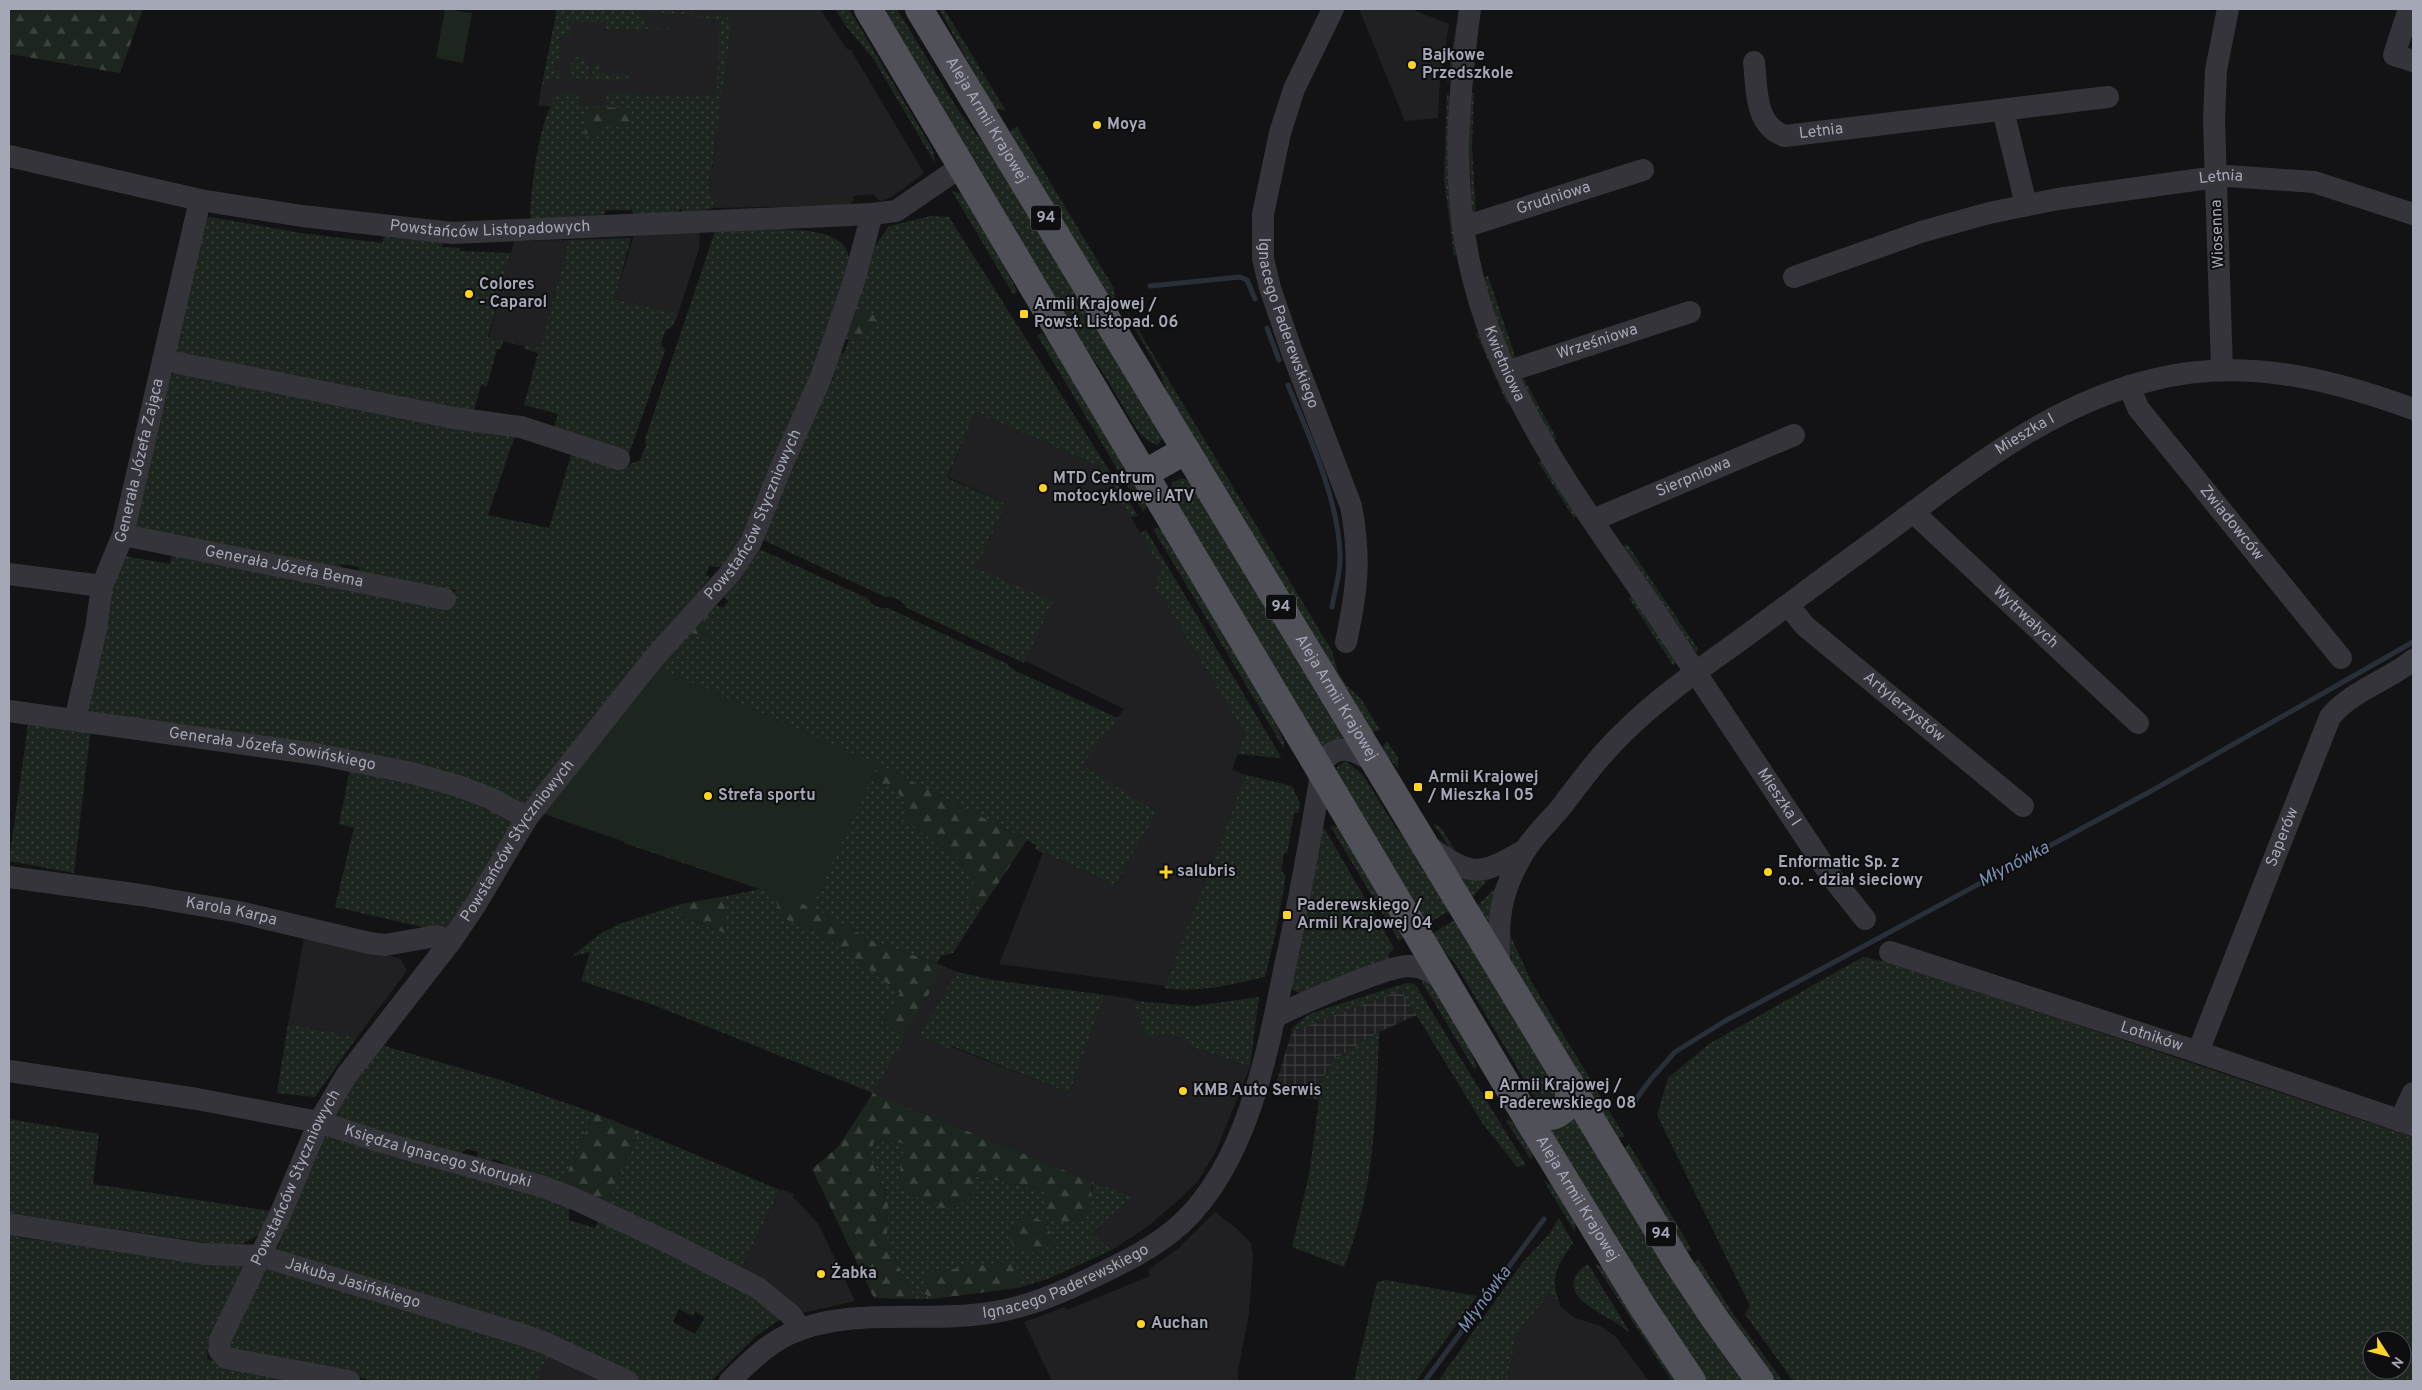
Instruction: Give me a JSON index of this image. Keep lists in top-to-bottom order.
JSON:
{
  "streets": {
    "main road": ["Aleja Armii Krajowej", "94"],
    "street": [
      "Letnia",
      "Grudniowa",
      "Powstańców Listopadowych",
      "Wiosenna",
      "Ignacego Paderewskiego",
      "Wrześniowa",
      "Kwietniowa",
      "Mieszka I",
      "Generała Józefa Zająca",
      "Sierpniowa",
      "Powstańców Styczniowych",
      "Zwiadowców",
      "Generała Józefa Bema",
      "Wytrwałych",
      "Artylerzystów",
      "Generała Józefa Sowińskiego",
      "Saperów",
      "Karola Karpa",
      "Lotników",
      "Księdza Ignacego Skorupki",
      "Jakuba Jasińskiego"
    ]
  },
  "crossings": [
    ["Aleja Armii Krajowej", "Powstańców Listopadowych"],
    ["Aleja Armii Krajowej", "Ignacego Paderewskiego"],
    ["Aleja Armii Krajowej", "Mieszka I"],
    ["Letnia", "Wiosenna"],
    ["Grudniowa", "Kwietniowa"],
    ["Powstańców Listopadowych", "Generała Józefa Zająca"],
    ["Powstańców Listopadowych", "Powstańców Styczniowych"],
    ["Wiosenna", "Mieszka I"],
    ["Ignacego Paderewskiego", "Księdza Ignacego Skorupki"],
    ["Wrześniowa", "Kwietniowa"],
    ["Kwietniowa", "Mieszka I"],
    ["Kwietniowa", "Sierpniowa"],
    ["Mieszka I", "Zwiadowców"],
    ["Mieszka I", "Wytrwałych"],
    ["Mieszka I", "Artylerzystów"],
    ["Generała Józefa Zająca", "Generała Józefa Bema"],
    ["Generała Józefa Zająca", "Generała Józefa Sowińskiego"],
    ["Powstańców Styczniowych", "Generała Józefa Sowińskiego"],
    ["Powstańców Styczniowych", "Karola Karpa"],
    ["Powstańców Styczniowych", "Księdza Ignacego Skorupki"],
    ["Powstańców Styczniowych", "Jakuba Jasińskiego"],
    ["Saperów", "Lotników"]
  ],
  "water": ["Młynówka"],
  "places": {
    "other": [
      "Bajkowe Przedszkole",
      "Moya",
      "Colores - Caparol",
      "MTD Centrum motocyklowe i ATV",
      "Strefa sportu",
      "Enformatic Sp. z o.o. - dział sieciowy",
      "KMB Auto Serwis",
      "Żabka",
      "Auchan"
    ],
    "transit": [
      "Armii Krajowej / Powst. Listopad. 06",
      "Armii Krajowej / Mieszka I 05",
      "Paderewskiego / Armii Krajowej 04",
      "Armii Krajowej / Paderewskiego 08"
    ],
    "health": ["salubris"]
  },
  "north": "bottom right"
}
